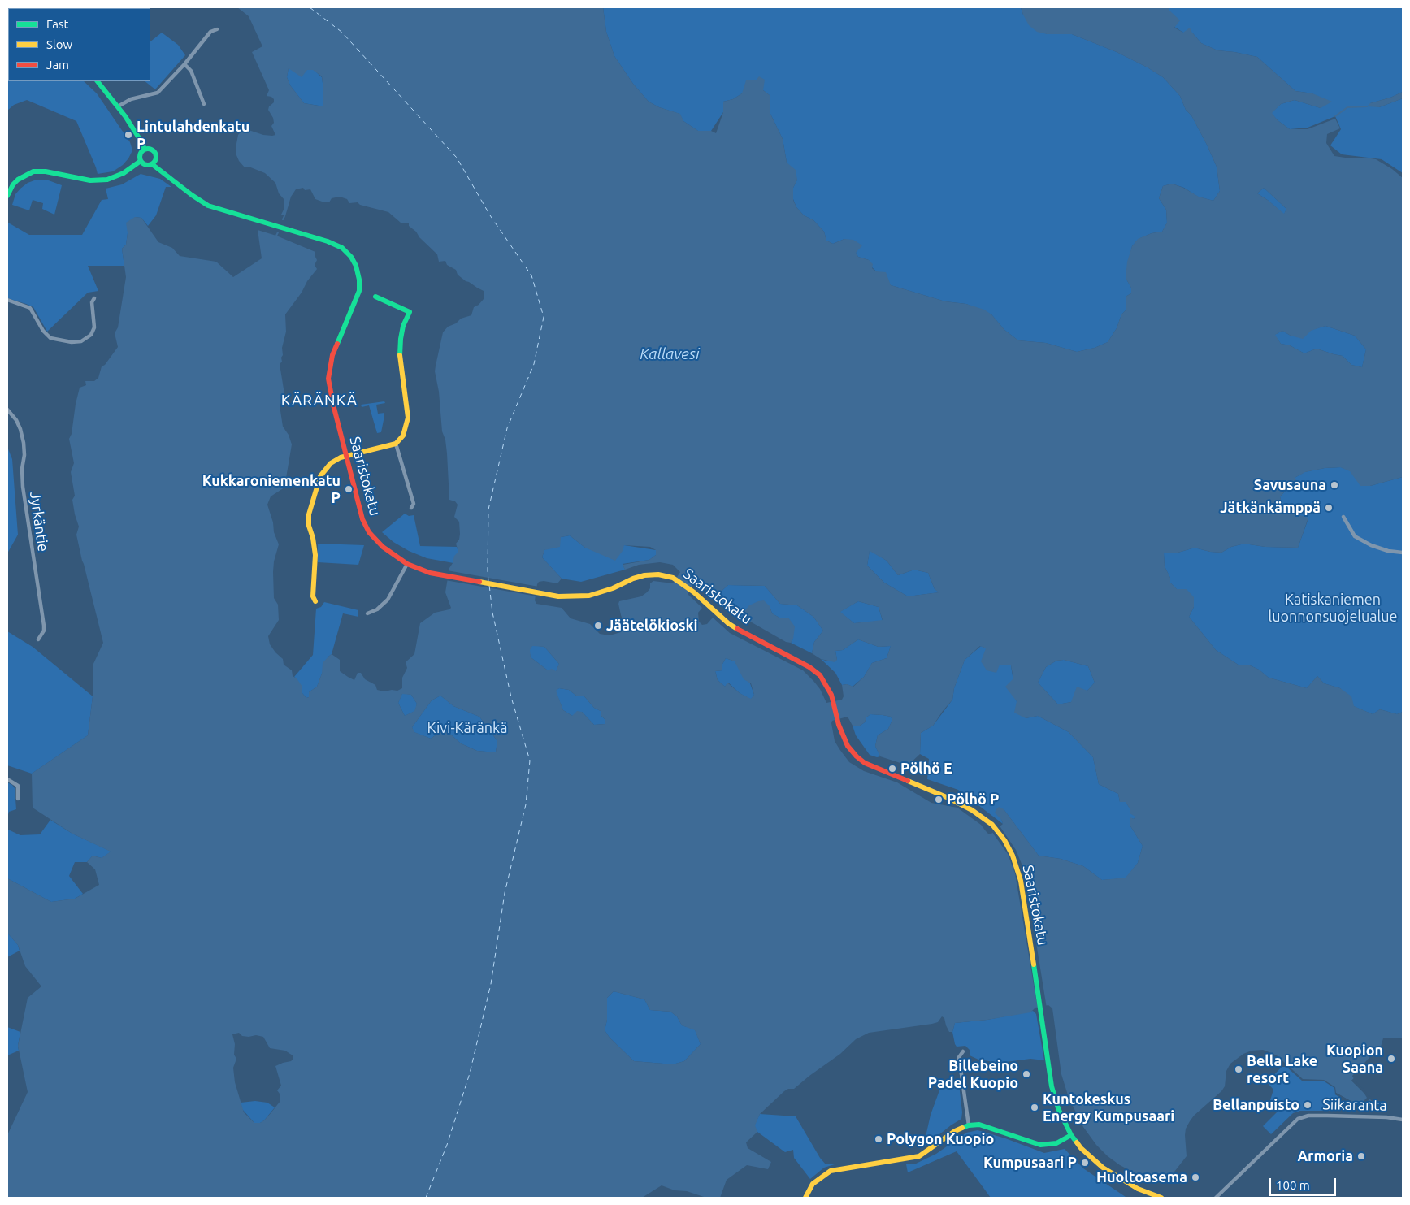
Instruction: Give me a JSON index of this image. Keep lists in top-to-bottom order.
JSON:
{
  "streets": {
    "main road": ["Saaristokatu"],
    "street": ["Jyrkäntie", "Siikaranta"]
  },
  "districts": ["KÄRÄNKÄ"],
  "water": ["Kallavesi"],
  "parks": ["Katiskaniemen luonnonsuojelualue", "Kivi-Käränkä"],
  "places": [
    "Lintulahdenkatu P",
    "Savusauna",
    "Kukkaroniemenkatu P",
    "Jätkänkämppä",
    "Jäätelökioski",
    "Pölhö E",
    "Pölhö P",
    "Kuopion Saana",
    "Bella Lake resort",
    "Billebeino Padel Kuopio",
    "Bellanpuisto",
    "Kuntokeskus Energy Kumpusaari",
    "Polygon Kuopio",
    "Armoria",
    "Kumpusaari P",
    "Huoltoasema"
  ],
  "legend": ["Fast", "Slow", "Jam"],
  "scale_bar": "100 m"
}
